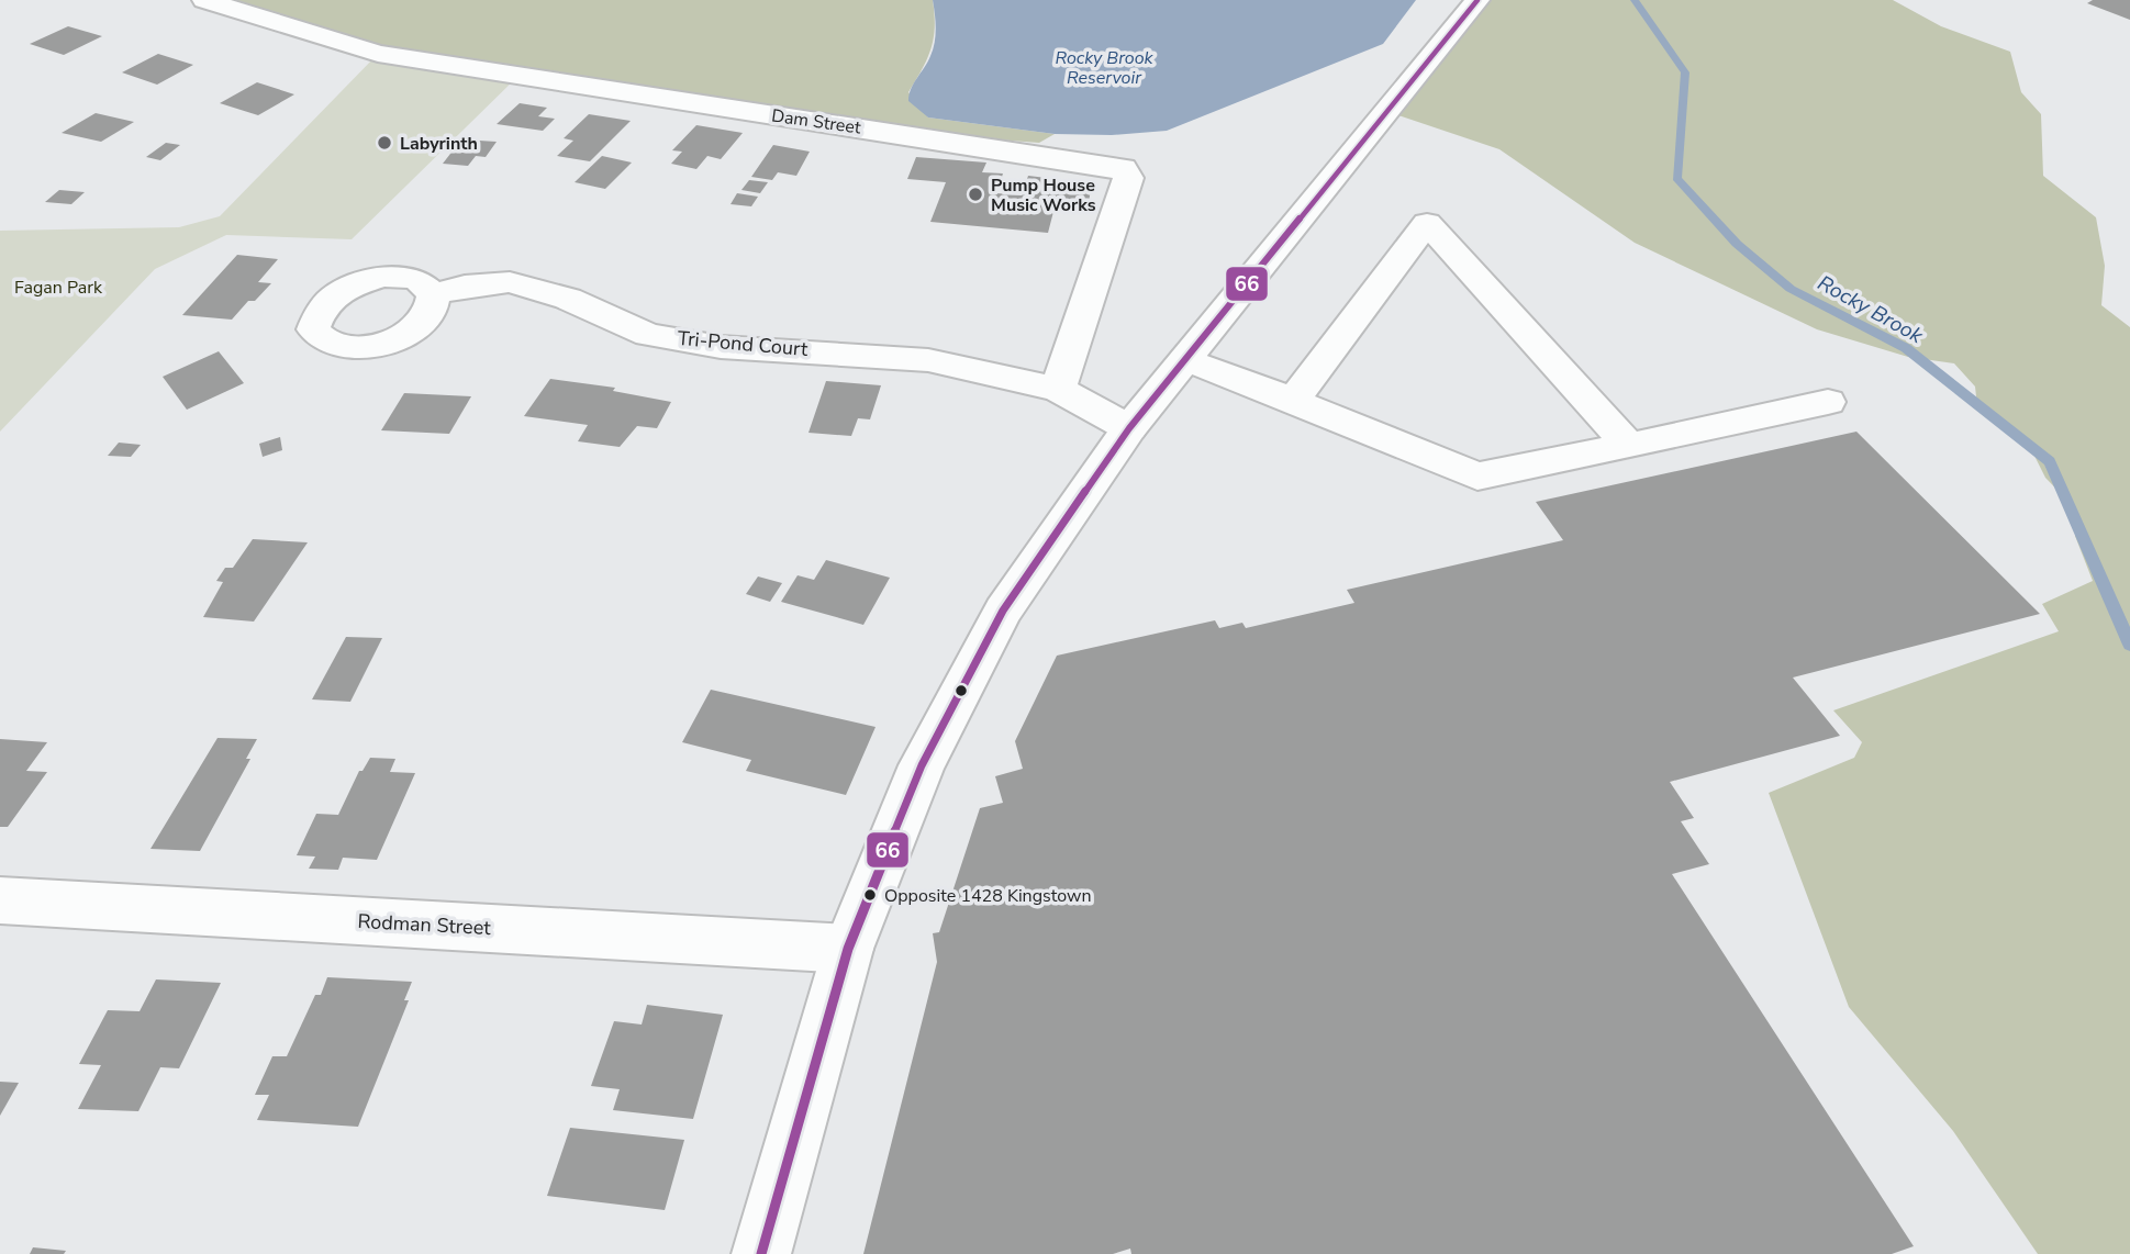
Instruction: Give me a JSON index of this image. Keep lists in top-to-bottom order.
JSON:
{
  "streets": {
    "street": ["Dam Street", "Tri-Pond Court", "Rodman Street"]
  },
  "crossings": [
    ["Dam Street", "Tri-Pond Court"]
  ],
  "water": ["Rocky Brook Reservoir", "Rocky Brook"],
  "parks": ["Fagan Park"],
  "places": ["Labyrinth", "Pump House Music Works", "Opposite 1428 Kingstown"],
  "lines": ["transit line 66"]
}
